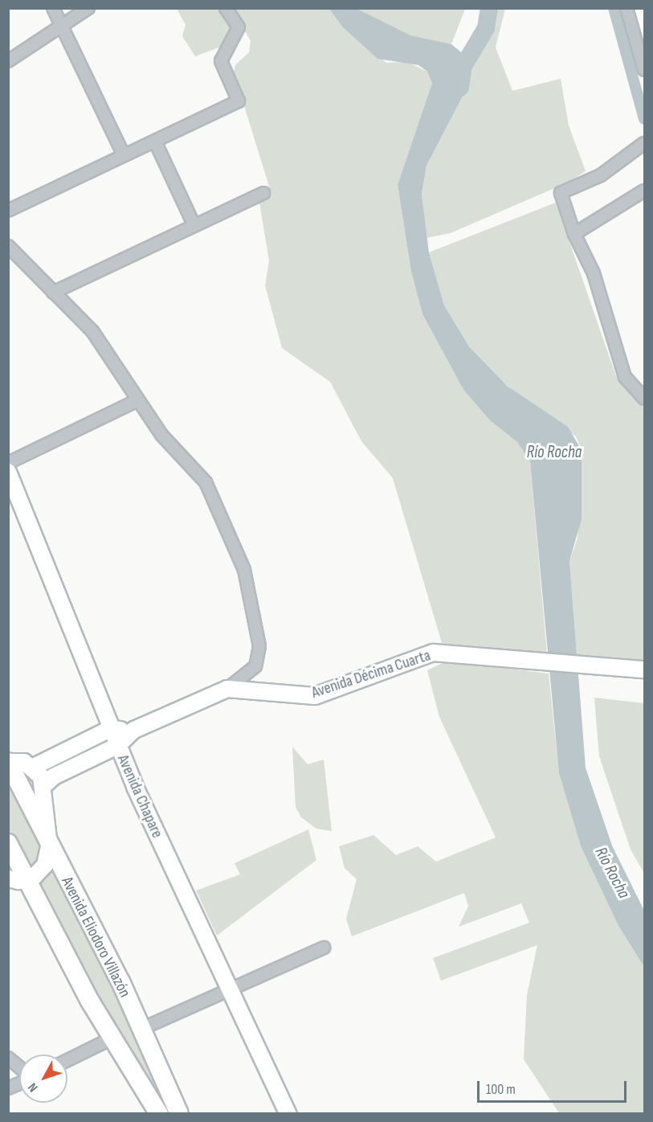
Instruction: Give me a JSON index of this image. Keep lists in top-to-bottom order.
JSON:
{
  "streets": {
    "highway": ["Avenida Eliodoro Villazón"],
    "main road": ["Avenida Décima Cuarta", "Avenida Chapare"]
  },
  "water": ["Río Rocha"],
  "scale_bar": "100 m",
  "north": "bottom left"
}
